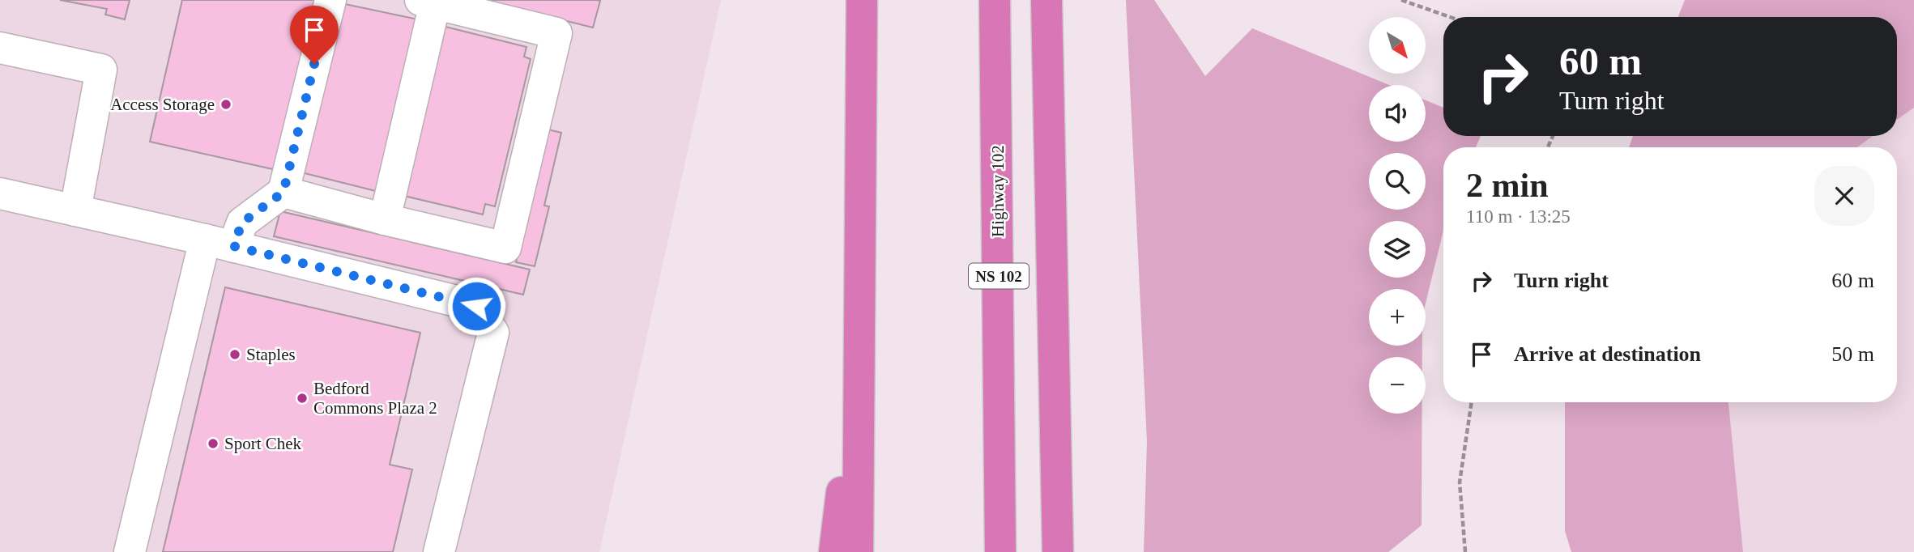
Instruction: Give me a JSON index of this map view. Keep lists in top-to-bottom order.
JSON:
{
  "streets": {
    "highway": ["Highway 102", "NS 102"]
  },
  "places": [
    "Access Storage",
    "Staples",
    "Bedford Commons Plaza 2",
    "Sport Chek"
  ],
  "north": "bottom right",
  "page": {
    "map_buttons": ["+", "−"],
    "turn": ["60 m", "Turn right"],
    "heading": ["2 min", "110 m · 13:25"],
    "list": [
      {
        "name": "Turn right",
        "value": "60 m"
      },
      {
        "name": "Arrive at destination",
        "value": "50 m"
      }
    ]
  }
}
